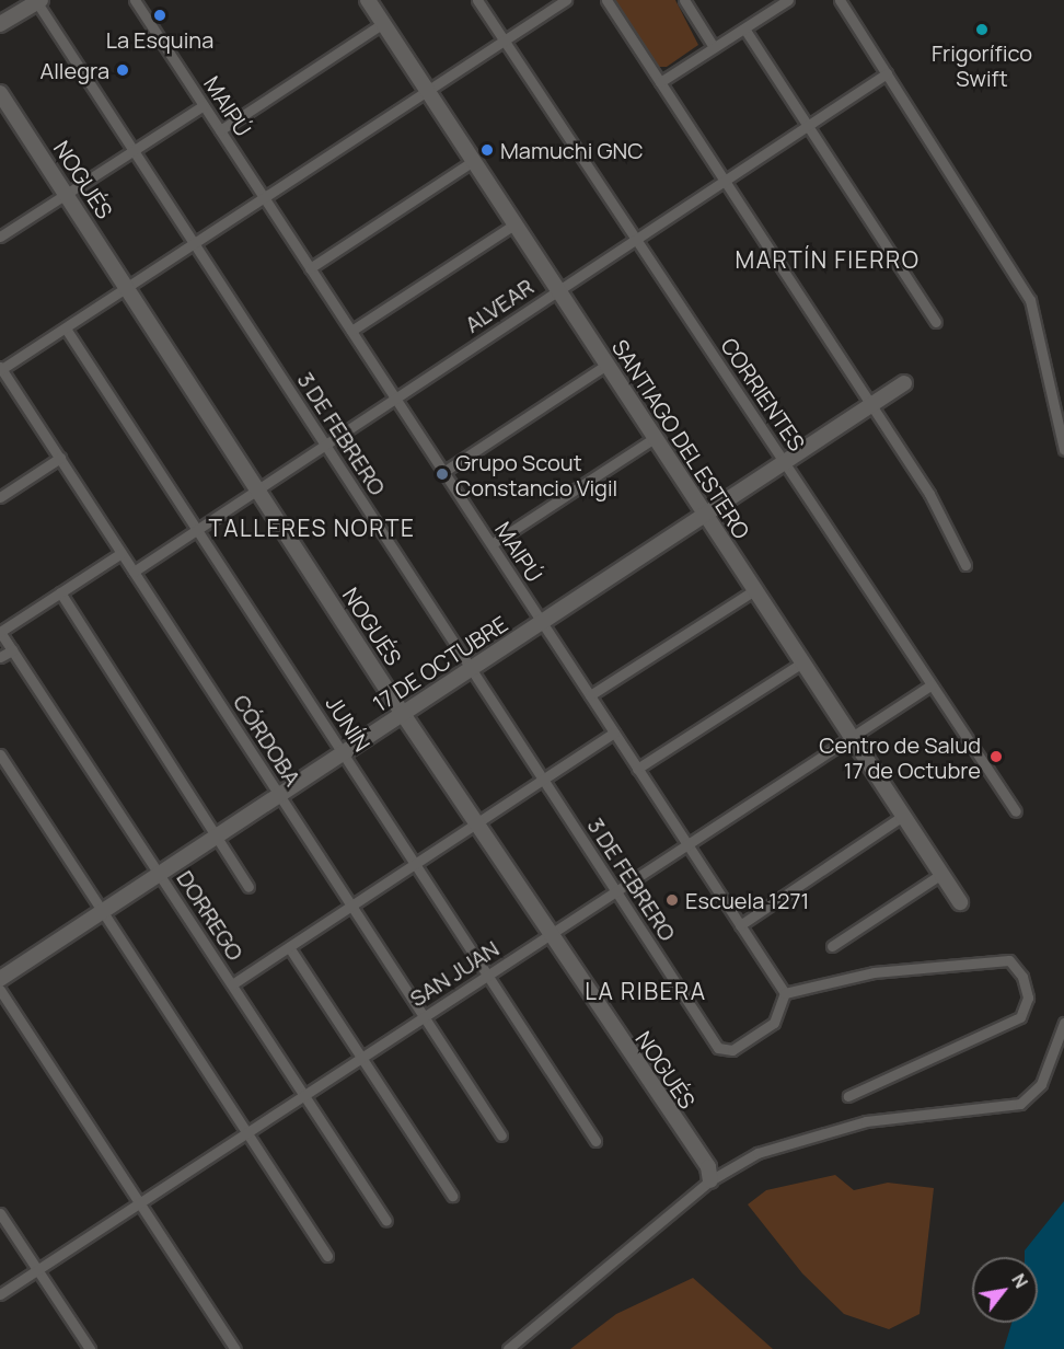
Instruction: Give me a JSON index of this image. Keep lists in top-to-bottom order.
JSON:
{
  "streets": {
    "street": [
      "MAIPÚ",
      "NOGUÉS",
      "ALVEAR",
      "CORRIENTES",
      "3 DE FEBRERO",
      "SANTIAGO DEL ESTERO",
      "17 DE OCTUBRE",
      "JUNÍN",
      "CÓRDOBA",
      "DORREGO",
      "SAN JUAN"
    ]
  },
  "crossings": [
    ["MAIPÚ", "ALVEAR"],
    ["MAIPÚ", "3 DE FEBRERO"],
    ["MAIPÚ", "17 DE OCTUBRE"],
    ["MAIPÚ", "SAN JUAN"],
    ["NOGUÉS", "ALVEAR"],
    ["NOGUÉS", "17 DE OCTUBRE"],
    ["NOGUÉS", "SAN JUAN"],
    ["ALVEAR", "CORRIENTES"],
    ["ALVEAR", "3 DE FEBRERO"],
    ["ALVEAR", "SANTIAGO DEL ESTERO"],
    ["ALVEAR", "JUNÍN"],
    ["ALVEAR", "CÓRDOBA"],
    ["CORRIENTES", "17 DE OCTUBRE"],
    ["CORRIENTES", "SAN JUAN"],
    ["3 DE FEBRERO", "17 DE OCTUBRE"],
    ["3 DE FEBRERO", "SAN JUAN"],
    ["SANTIAGO DEL ESTERO", "17 DE OCTUBRE"],
    ["SANTIAGO DEL ESTERO", "SAN JUAN"],
    ["17 DE OCTUBRE", "JUNÍN"],
    ["17 DE OCTUBRE", "CÓRDOBA"],
    ["17 DE OCTUBRE", "DORREGO"],
    ["JUNÍN", "SAN JUAN"],
    ["CÓRDOBA", "SAN JUAN"],
    ["DORREGO", "SAN JUAN"]
  ],
  "districts": ["MARTÍN FIERRO", "TALLERES NORTE", "LA RIBERA"],
  "places": [
    "La Esquina",
    "Frigorífico Swift",
    "Allegra",
    "Mamuchi GNC",
    "Grupo Scout Constancio Vigil",
    "Centro de Salud 17 de Octubre",
    "Escuela 1271"
  ],
  "north": "top right"
}
